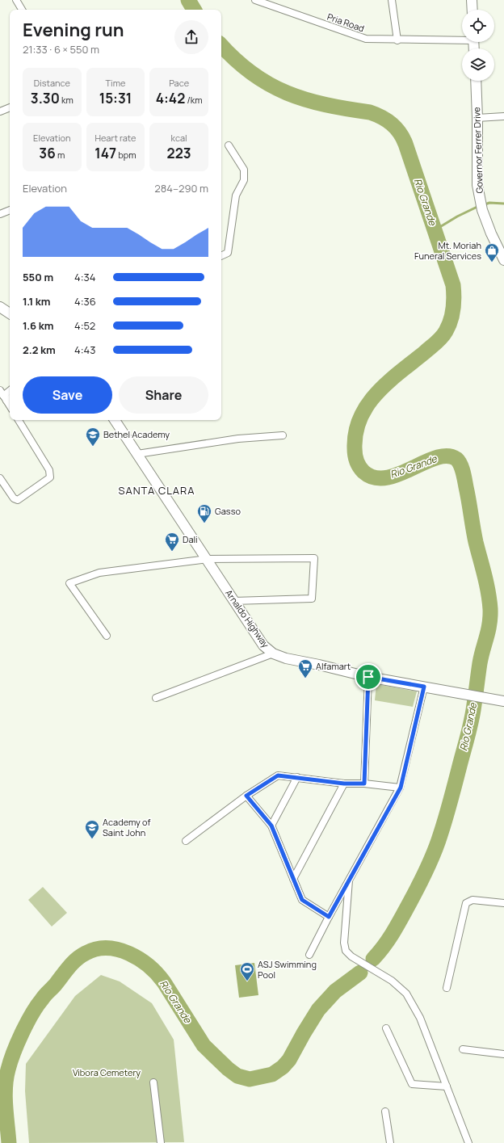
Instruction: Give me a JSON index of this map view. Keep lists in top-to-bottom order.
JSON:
{
  "streets": {
    "main road": ["Governor Ferrer Drive", "Arnaldo Highway"],
    "street": ["Pria Road"]
  },
  "districts": ["SANTA CLARA"],
  "water": ["Rio Grande"],
  "parks": ["Vibora Cemetery"],
  "places": {
    "shop": ["Mt. Moriah Funeral Services"],
    "school or university": ["Bethel Academy", "Academy of Saint John"],
    "fuel station": ["Gasso"],
    "supermarket": ["Dali", "Alfamart"],
    "sports": ["ASJ Swimming Pool"]
  },
  "page": {
    "heading": ["Evening run", "21:33 · 6 × 550 m"],
    "stats": [
      ["Distance", "3.30 km"],
      ["Time", "15:31"],
      ["Pace", "4:42 /km"],
      ["Elevation", "36 m"],
      ["Heart rate", "147 bpm"],
      ["kcal", "223"]
    ],
    "chart": ["Elevation", "284–290 m"],
    "list": [
      {
        "name": "550 m",
        "note": "4:34"
      },
      {
        "name": "1.1 km",
        "note": "4:36"
      },
      {
        "name": "1.6 km",
        "note": "4:52"
      },
      {
        "name": "2.2 km",
        "note": "4:43"
      }
    ],
    "buttons": ["Save", "Share"]
  }
}
